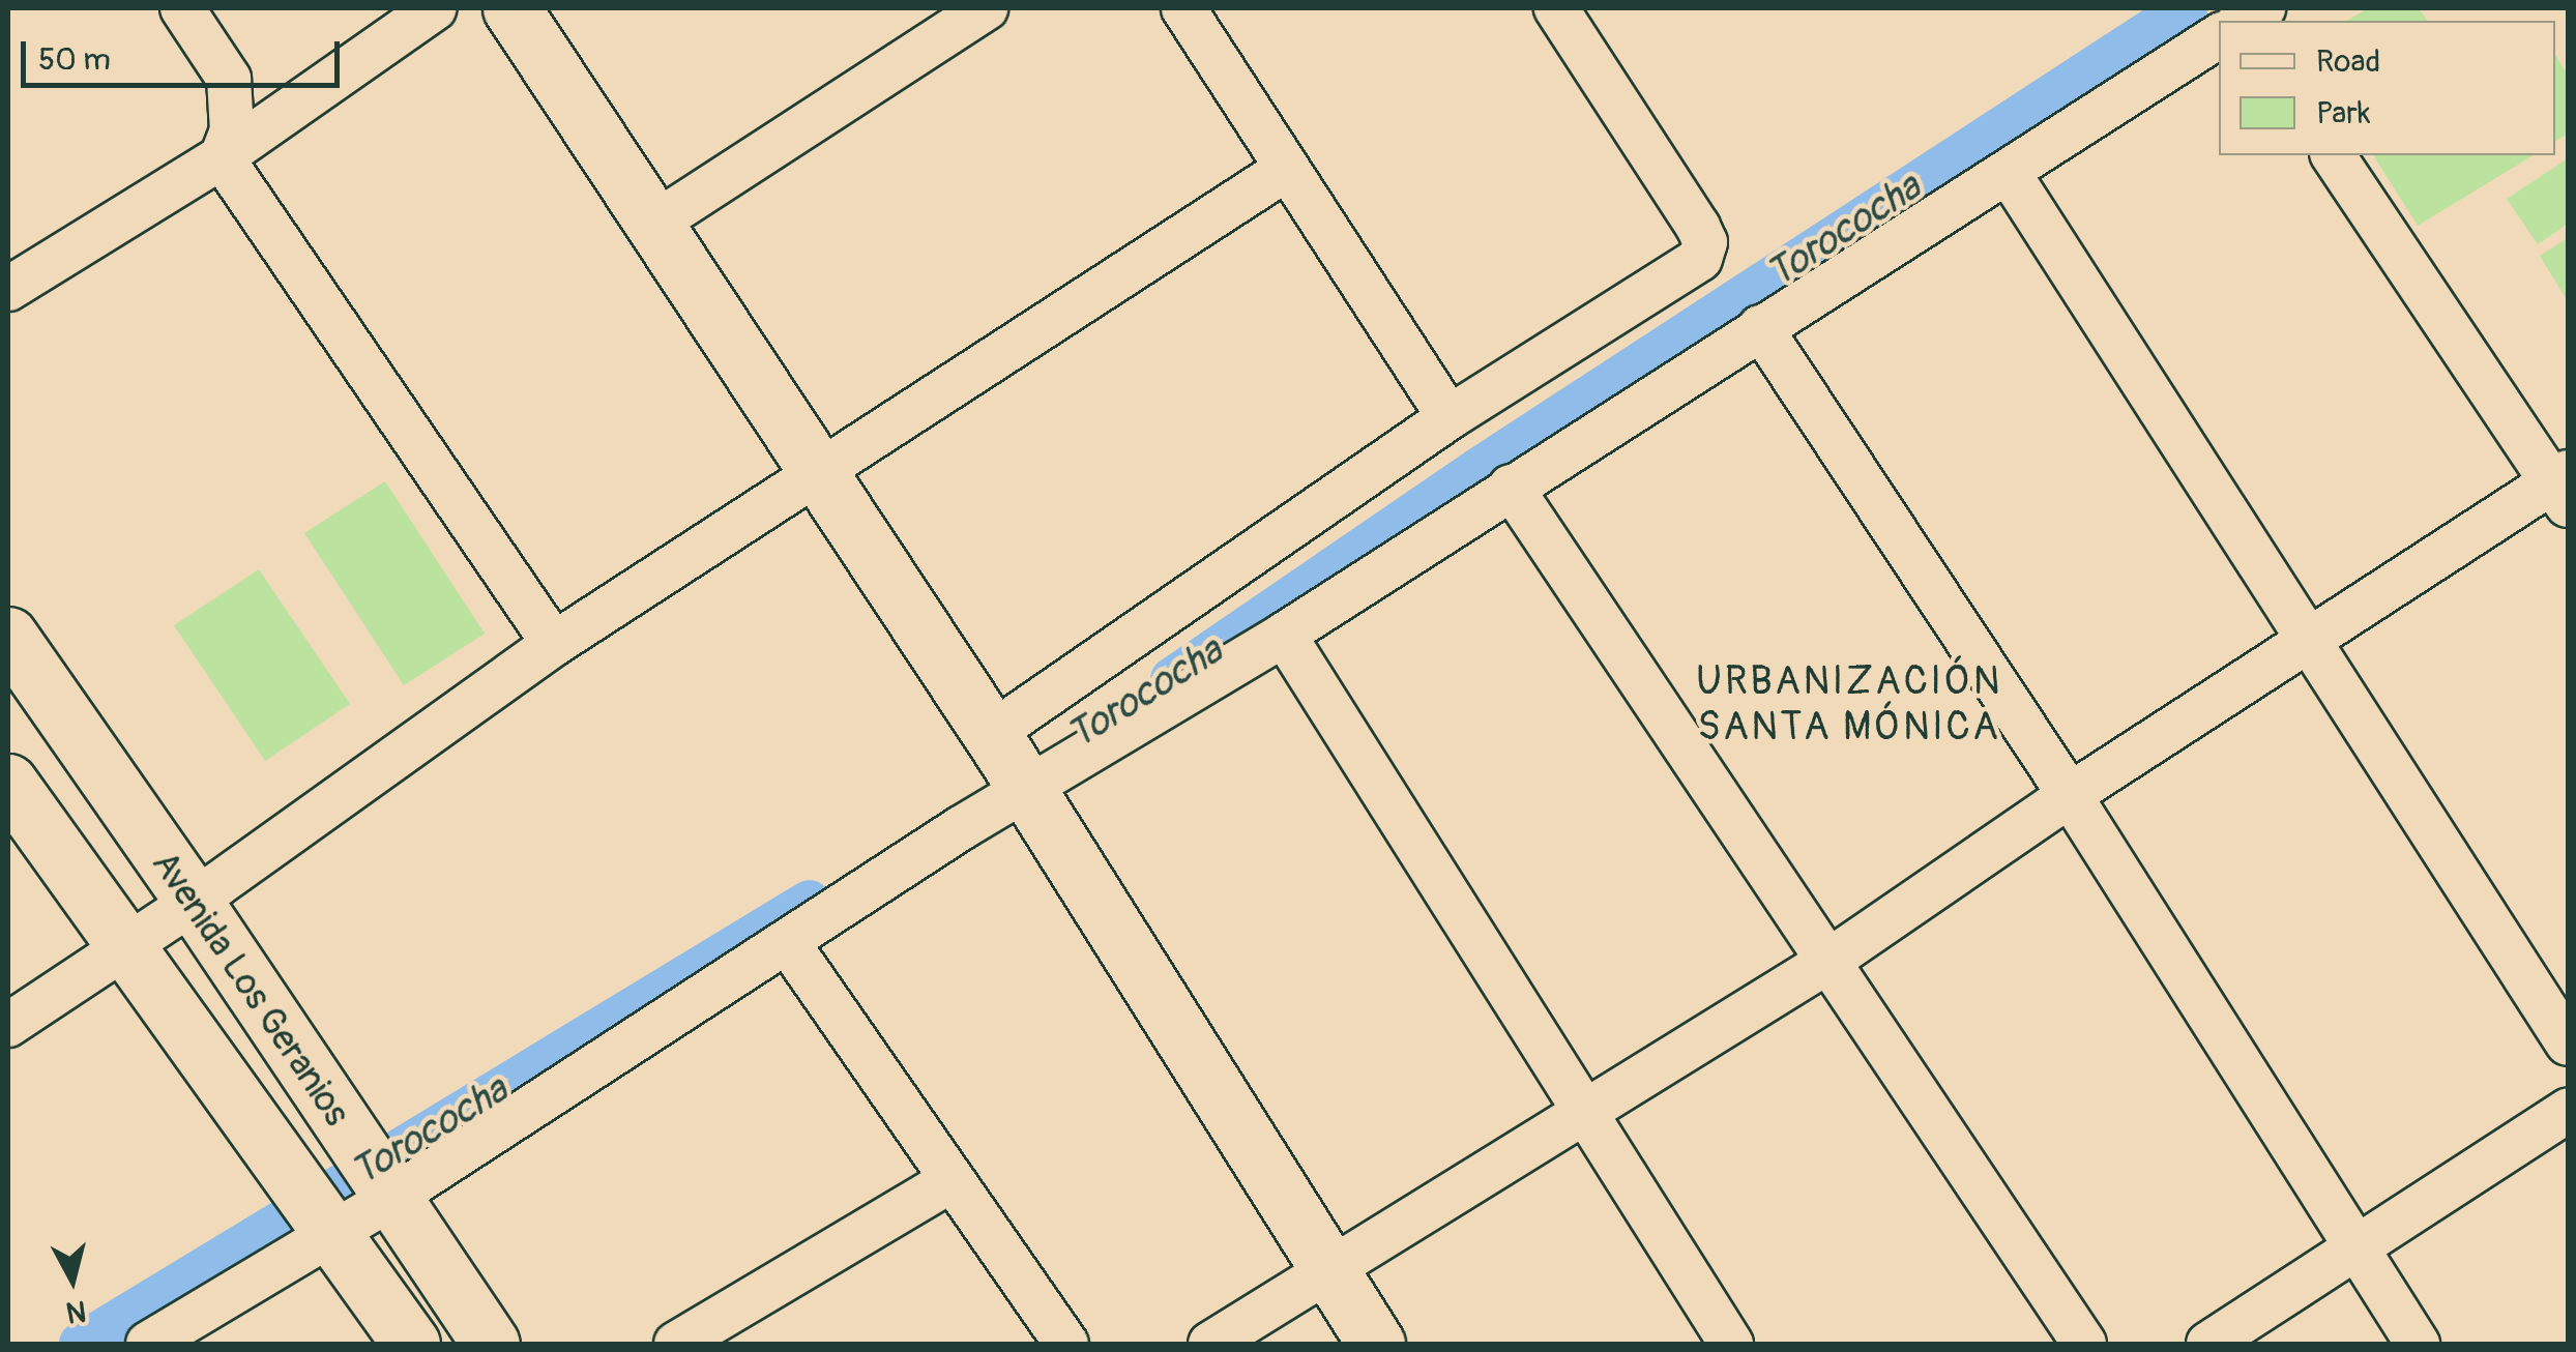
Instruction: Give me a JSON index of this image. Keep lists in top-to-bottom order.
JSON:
{
  "streets": {
    "street": ["Avenida Los Geranios"]
  },
  "districts": ["URBANIZACIÓN SANTA MÓNICA"],
  "water": ["Torococha"],
  "legend": ["Road", "Park"],
  "scale_bar": "50 m",
  "north": "bottom"
}
